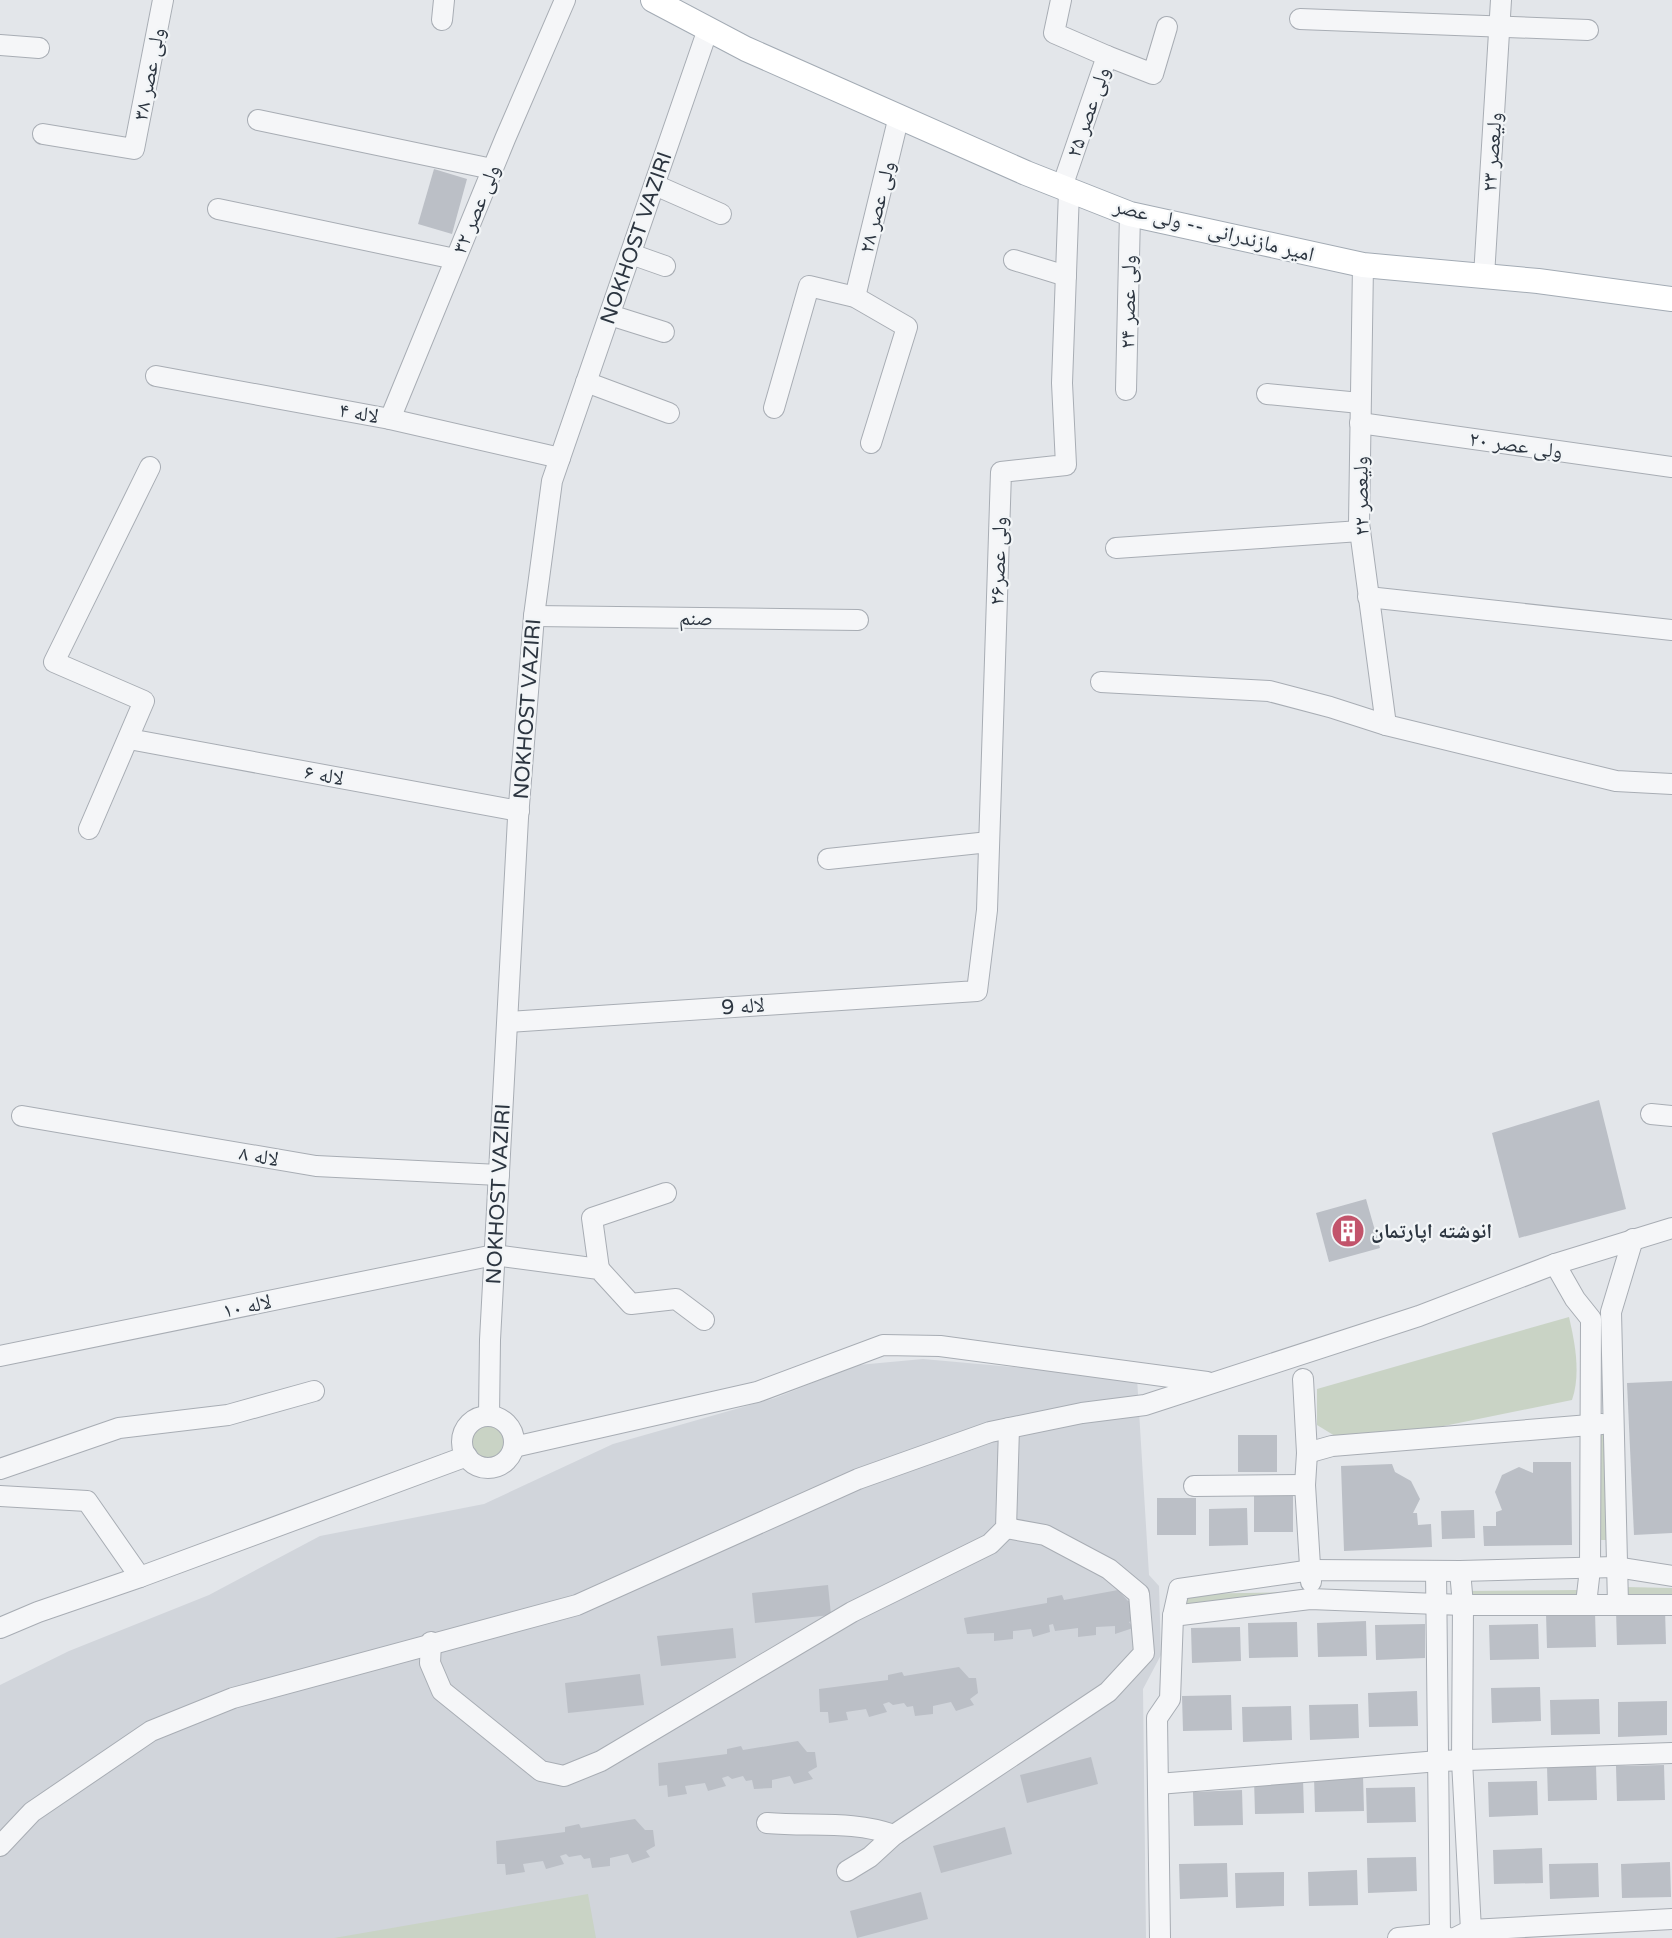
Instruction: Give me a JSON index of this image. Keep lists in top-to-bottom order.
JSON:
{
  "streets": {
    "main road": ["امیر مازندرانی -- ولی عصر"],
    "street": [
      "ولی عصر ۳۸",
      "ولی عصر ۲۵",
      "ولیعصر ۲۳",
      "ولی عصر ۲۸",
      "ولی عصر ۳۲",
      "NOKHOST VAZIRI",
      "ولی عصر ۲۴",
      "لاله ۴",
      "ولی عصر ۲۰",
      "ولیعصر ۲۲",
      "ولی عصر۲۶",
      "صنم",
      "لاله ۶",
      "لاله 9",
      "لاله ۸",
      "لاله ۱۰"
    ]
  },
  "crossings": [
    ["ولی عصر ۲۵", "امیر مازندرانی -- ولی عصر"],
    ["ولی عصر ۲۵", "ولی عصر۲۶"],
    ["ولیعصر ۲۳", "امیر مازندرانی -- ولی عصر"],
    ["ولی عصر ۲۸", "امیر مازندرانی -- ولی عصر"],
    ["ولی عصر ۳۲", "لاله ۴"],
    ["امیر مازندرانی -- ولی عصر", "NOKHOST VAZIRI"],
    ["امیر مازندرانی -- ولی عصر", "ولی عصر ۲۴"],
    ["امیر مازندرانی -- ولی عصر", "ولیعصر ۲۲"],
    ["امیر مازندرانی -- ولی عصر", "ولی عصر۲۶"],
    ["NOKHOST VAZIRI", "لاله ۴"],
    ["NOKHOST VAZIRI", "صنم"],
    ["NOKHOST VAZIRI", "لاله ۶"],
    ["NOKHOST VAZIRI", "لاله 9"],
    ["NOKHOST VAZIRI", "لاله ۸"],
    ["NOKHOST VAZIRI", "لاله ۱۰"],
    ["ولی عصر ۲۰", "ولیعصر ۲۲"],
    ["ولی عصر۲۶", "لاله 9"]
  ],
  "places": {
    "building": ["انوشته اپارتمان"]
  }
}
